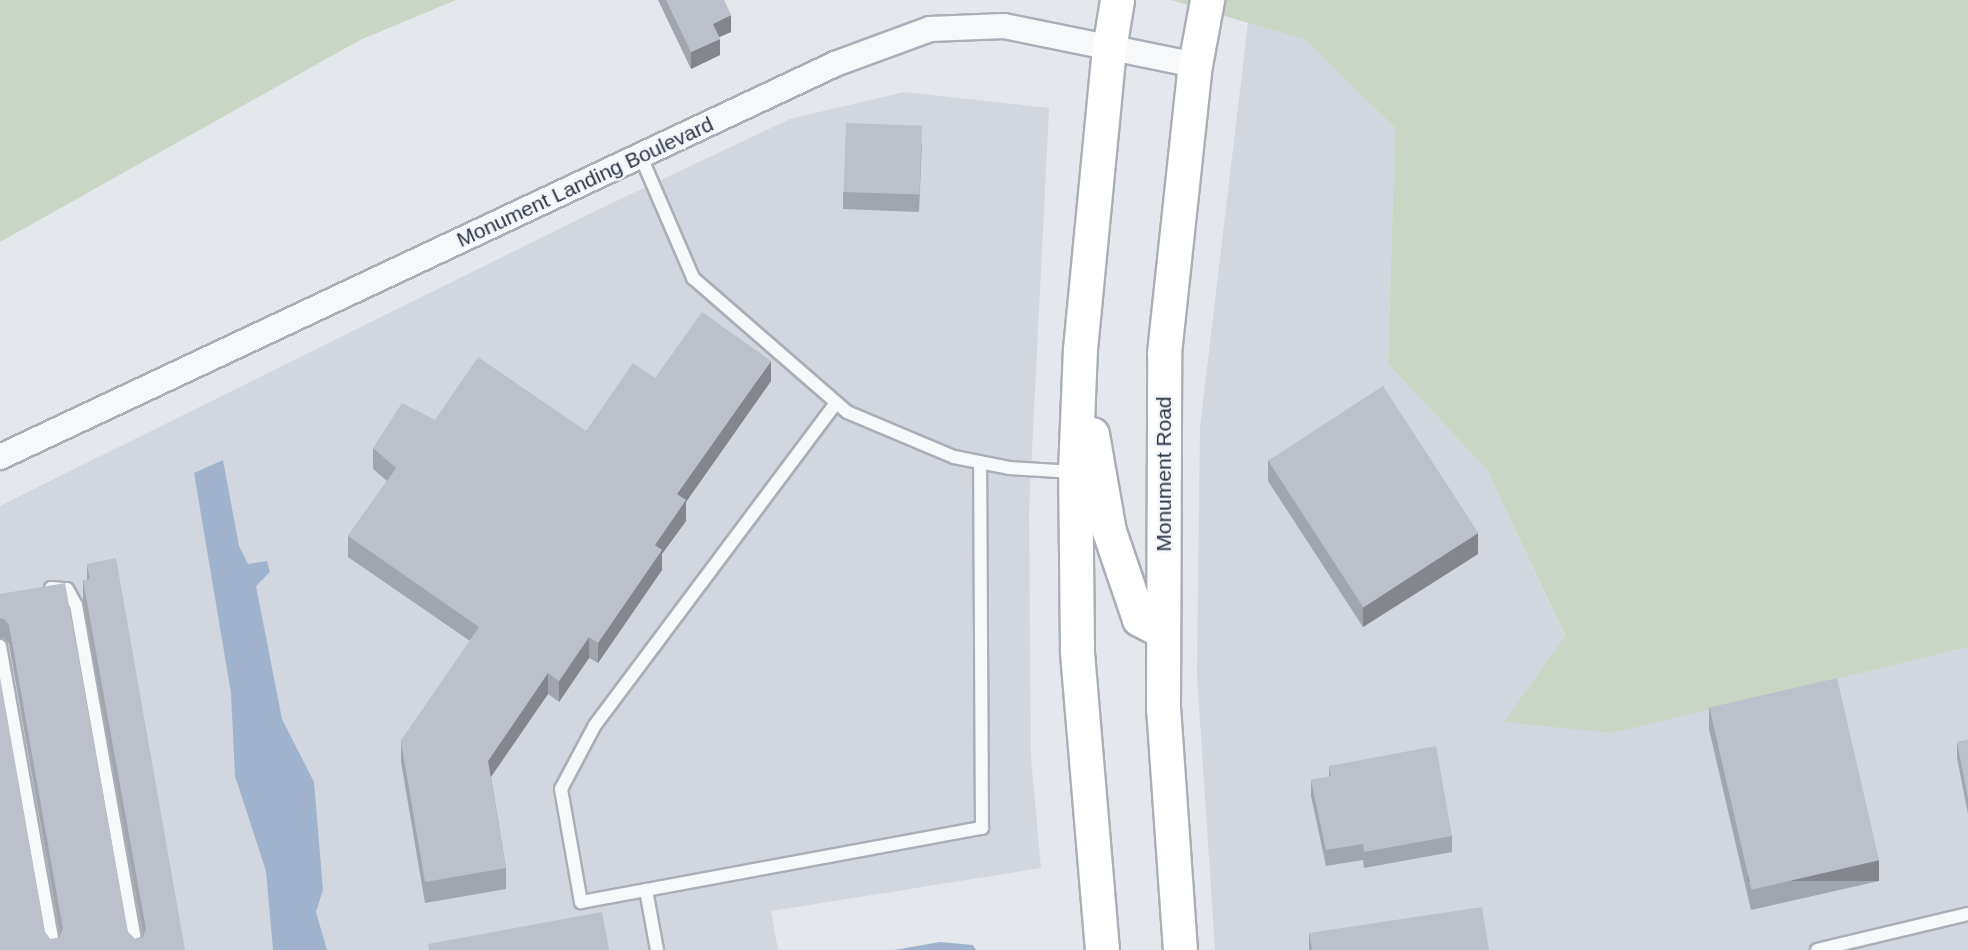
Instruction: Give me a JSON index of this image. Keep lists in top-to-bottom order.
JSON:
{
  "streets": {
    "main road": ["Monument Road"],
    "street": ["Monument Landing Boulevard"]
  },
  "crossings": [
    ["Monument Landing Boulevard", "Monument Road"]
  ]
}
